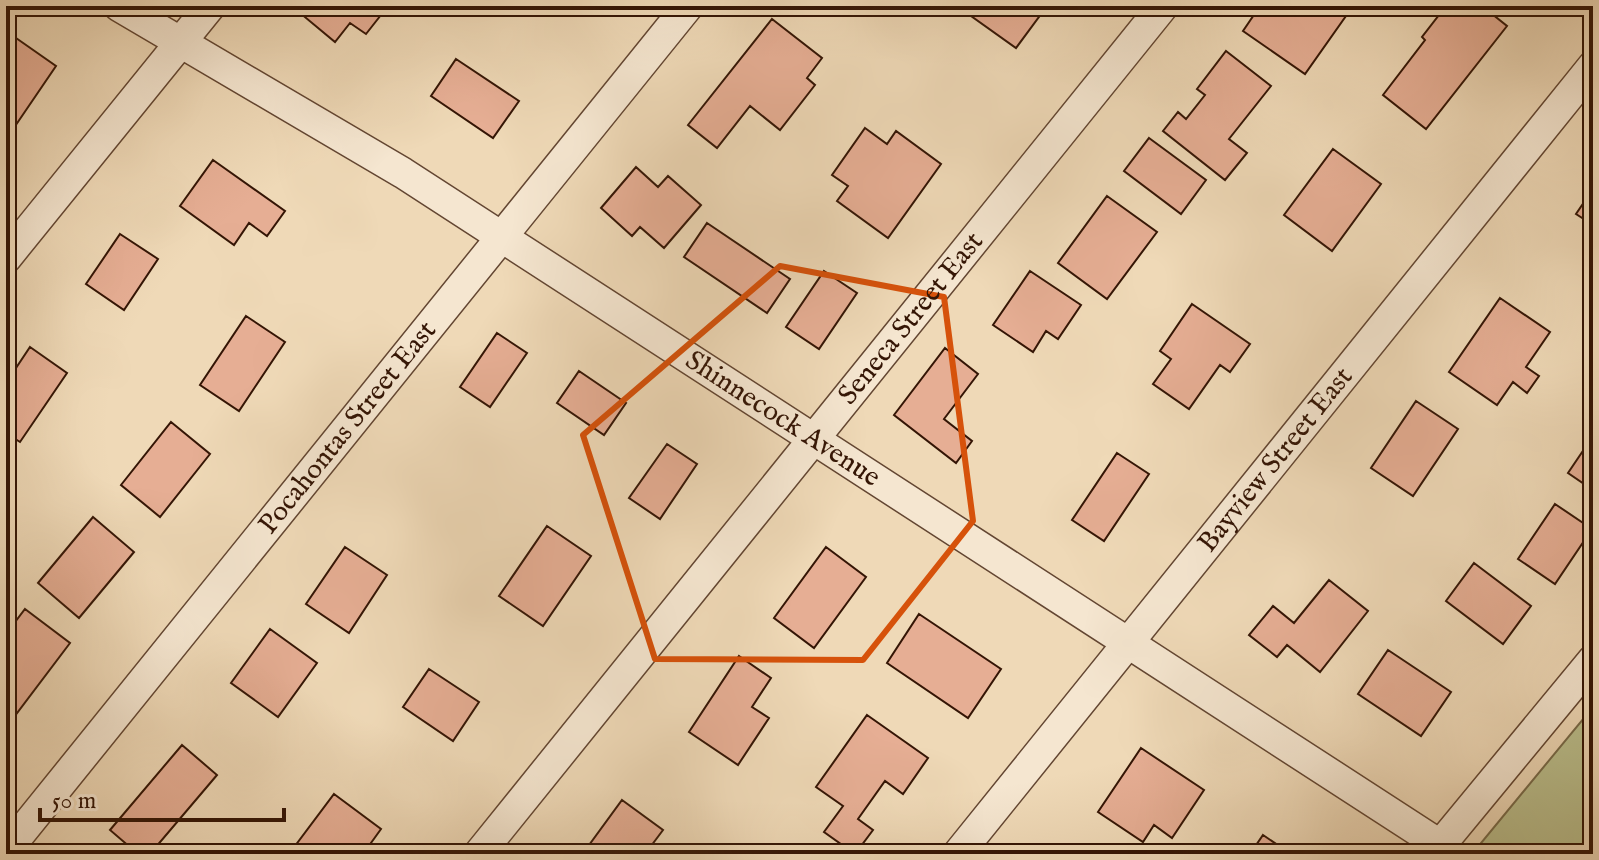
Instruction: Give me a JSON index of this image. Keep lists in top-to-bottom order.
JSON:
{
  "streets": {
    "street": [
      "Seneca Street East",
      "Shinnecock Avenue",
      "Pocahontas Street East",
      "Bayview Street East"
    ]
  },
  "crossings": [
    ["Seneca Street East", "Shinnecock Avenue"],
    ["Shinnecock Avenue", "Pocahontas Street East"],
    ["Shinnecock Avenue", "Bayview Street East"]
  ],
  "scale_bar": "50 m"
}
